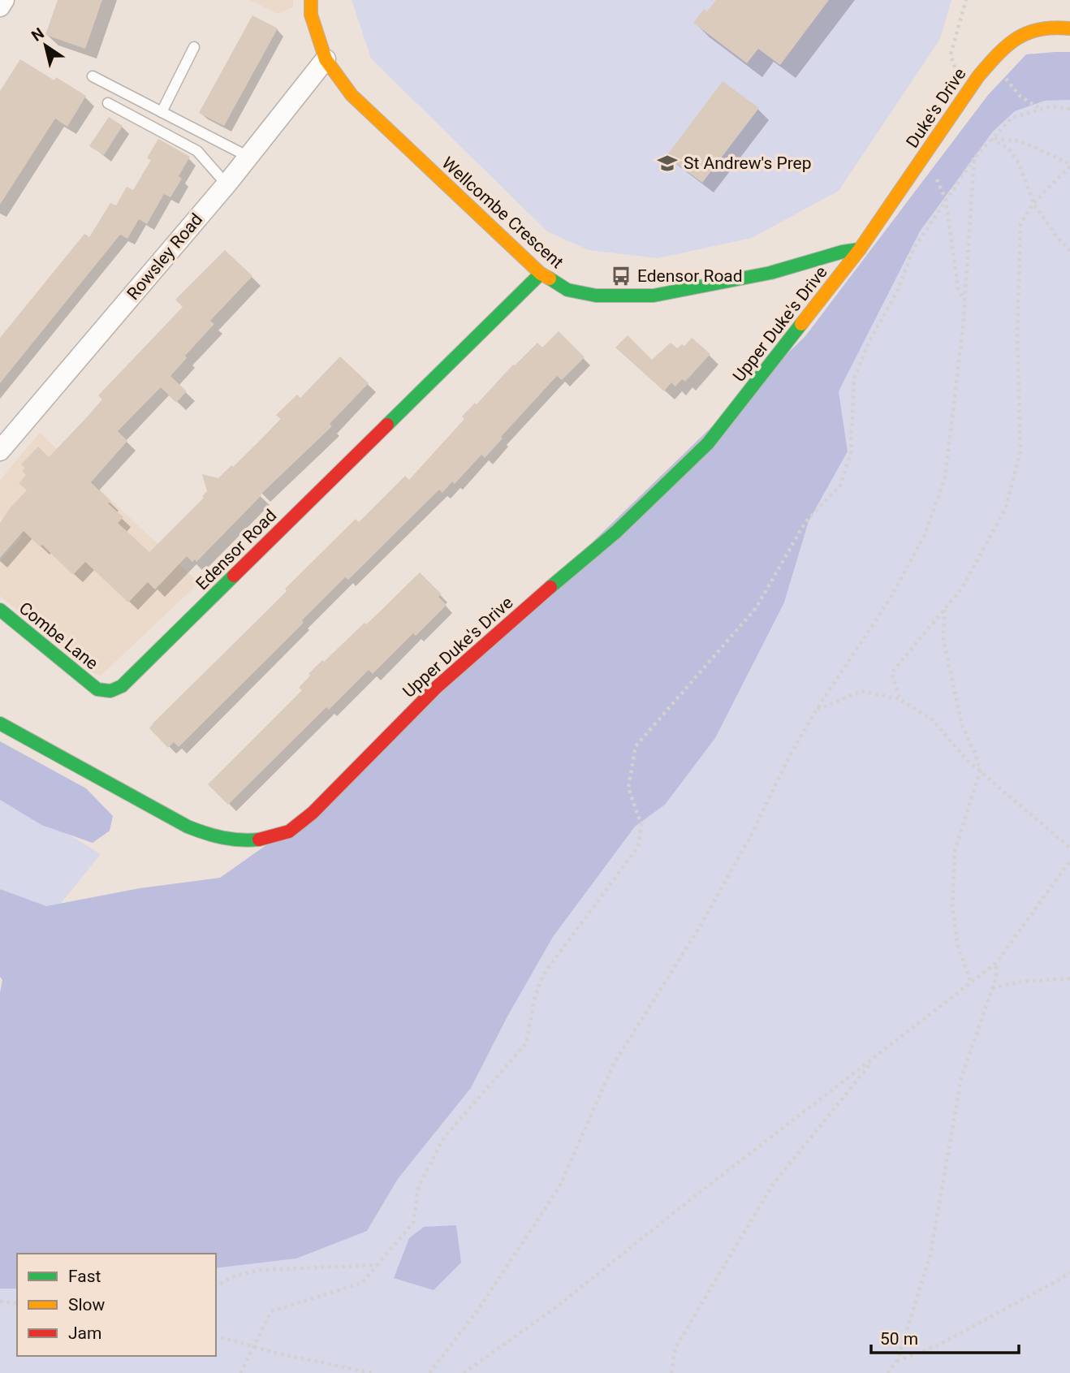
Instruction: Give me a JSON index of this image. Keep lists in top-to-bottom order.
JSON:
{
  "streets": {
    "main road": [
      "Duke's Drive",
      "Wellcombe Crescent",
      "Upper Duke's Drive",
      "Edensor Road",
      "Combe Lane"
    ],
    "street": ["Rowsley Road"]
  },
  "crossings": [
    ["Duke's Drive", "Wellcombe Crescent"],
    ["Duke's Drive", "Upper Duke's Drive"],
    ["Wellcombe Crescent", "Rowsley Road"],
    ["Wellcombe Crescent", "Upper Duke's Drive"],
    ["Wellcombe Crescent", "Edensor Road"],
    ["Edensor Road", "Combe Lane"]
  ],
  "places": {
    "school or university": ["St Andrew's Prep"],
    "bus stop": ["Edensor Road"]
  },
  "legend": ["Fast", "Slow", "Jam"],
  "scale_bar": "50 m",
  "north": "top left"
}
